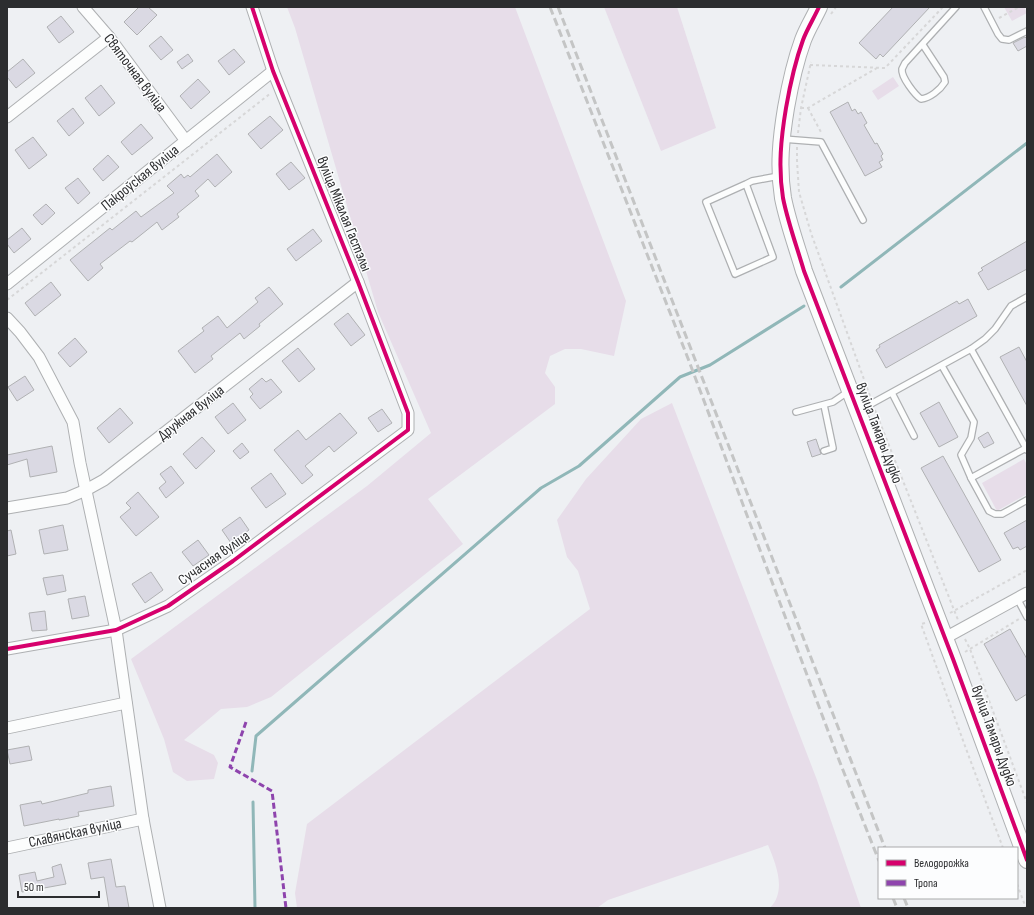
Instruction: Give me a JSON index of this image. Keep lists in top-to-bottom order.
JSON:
{
  "streets": {
    "street": [
      "Святочная вуліца",
      "Пакроўская вуліца",
      "вуліца Мікалая Гастэлы",
      "Дружная вуліца",
      "вуліца Тамары Дудко",
      "Сучасная вуліца",
      "Славянская вуліца"
    ]
  },
  "crossings": [
    ["Святочная вуліца", "Пакроўская вуліца"],
    ["Пакроўская вуліца", "вуліца Мікалая Гастэлы"],
    ["вуліца Мікалая Гастэлы", "Дружная вуліца"],
    ["вуліца Мікалая Гастэлы", "Сучасная вуліца"]
  ],
  "legend": ["Велодорожка", "Тропа"],
  "scale_bar": "50 m"
}
